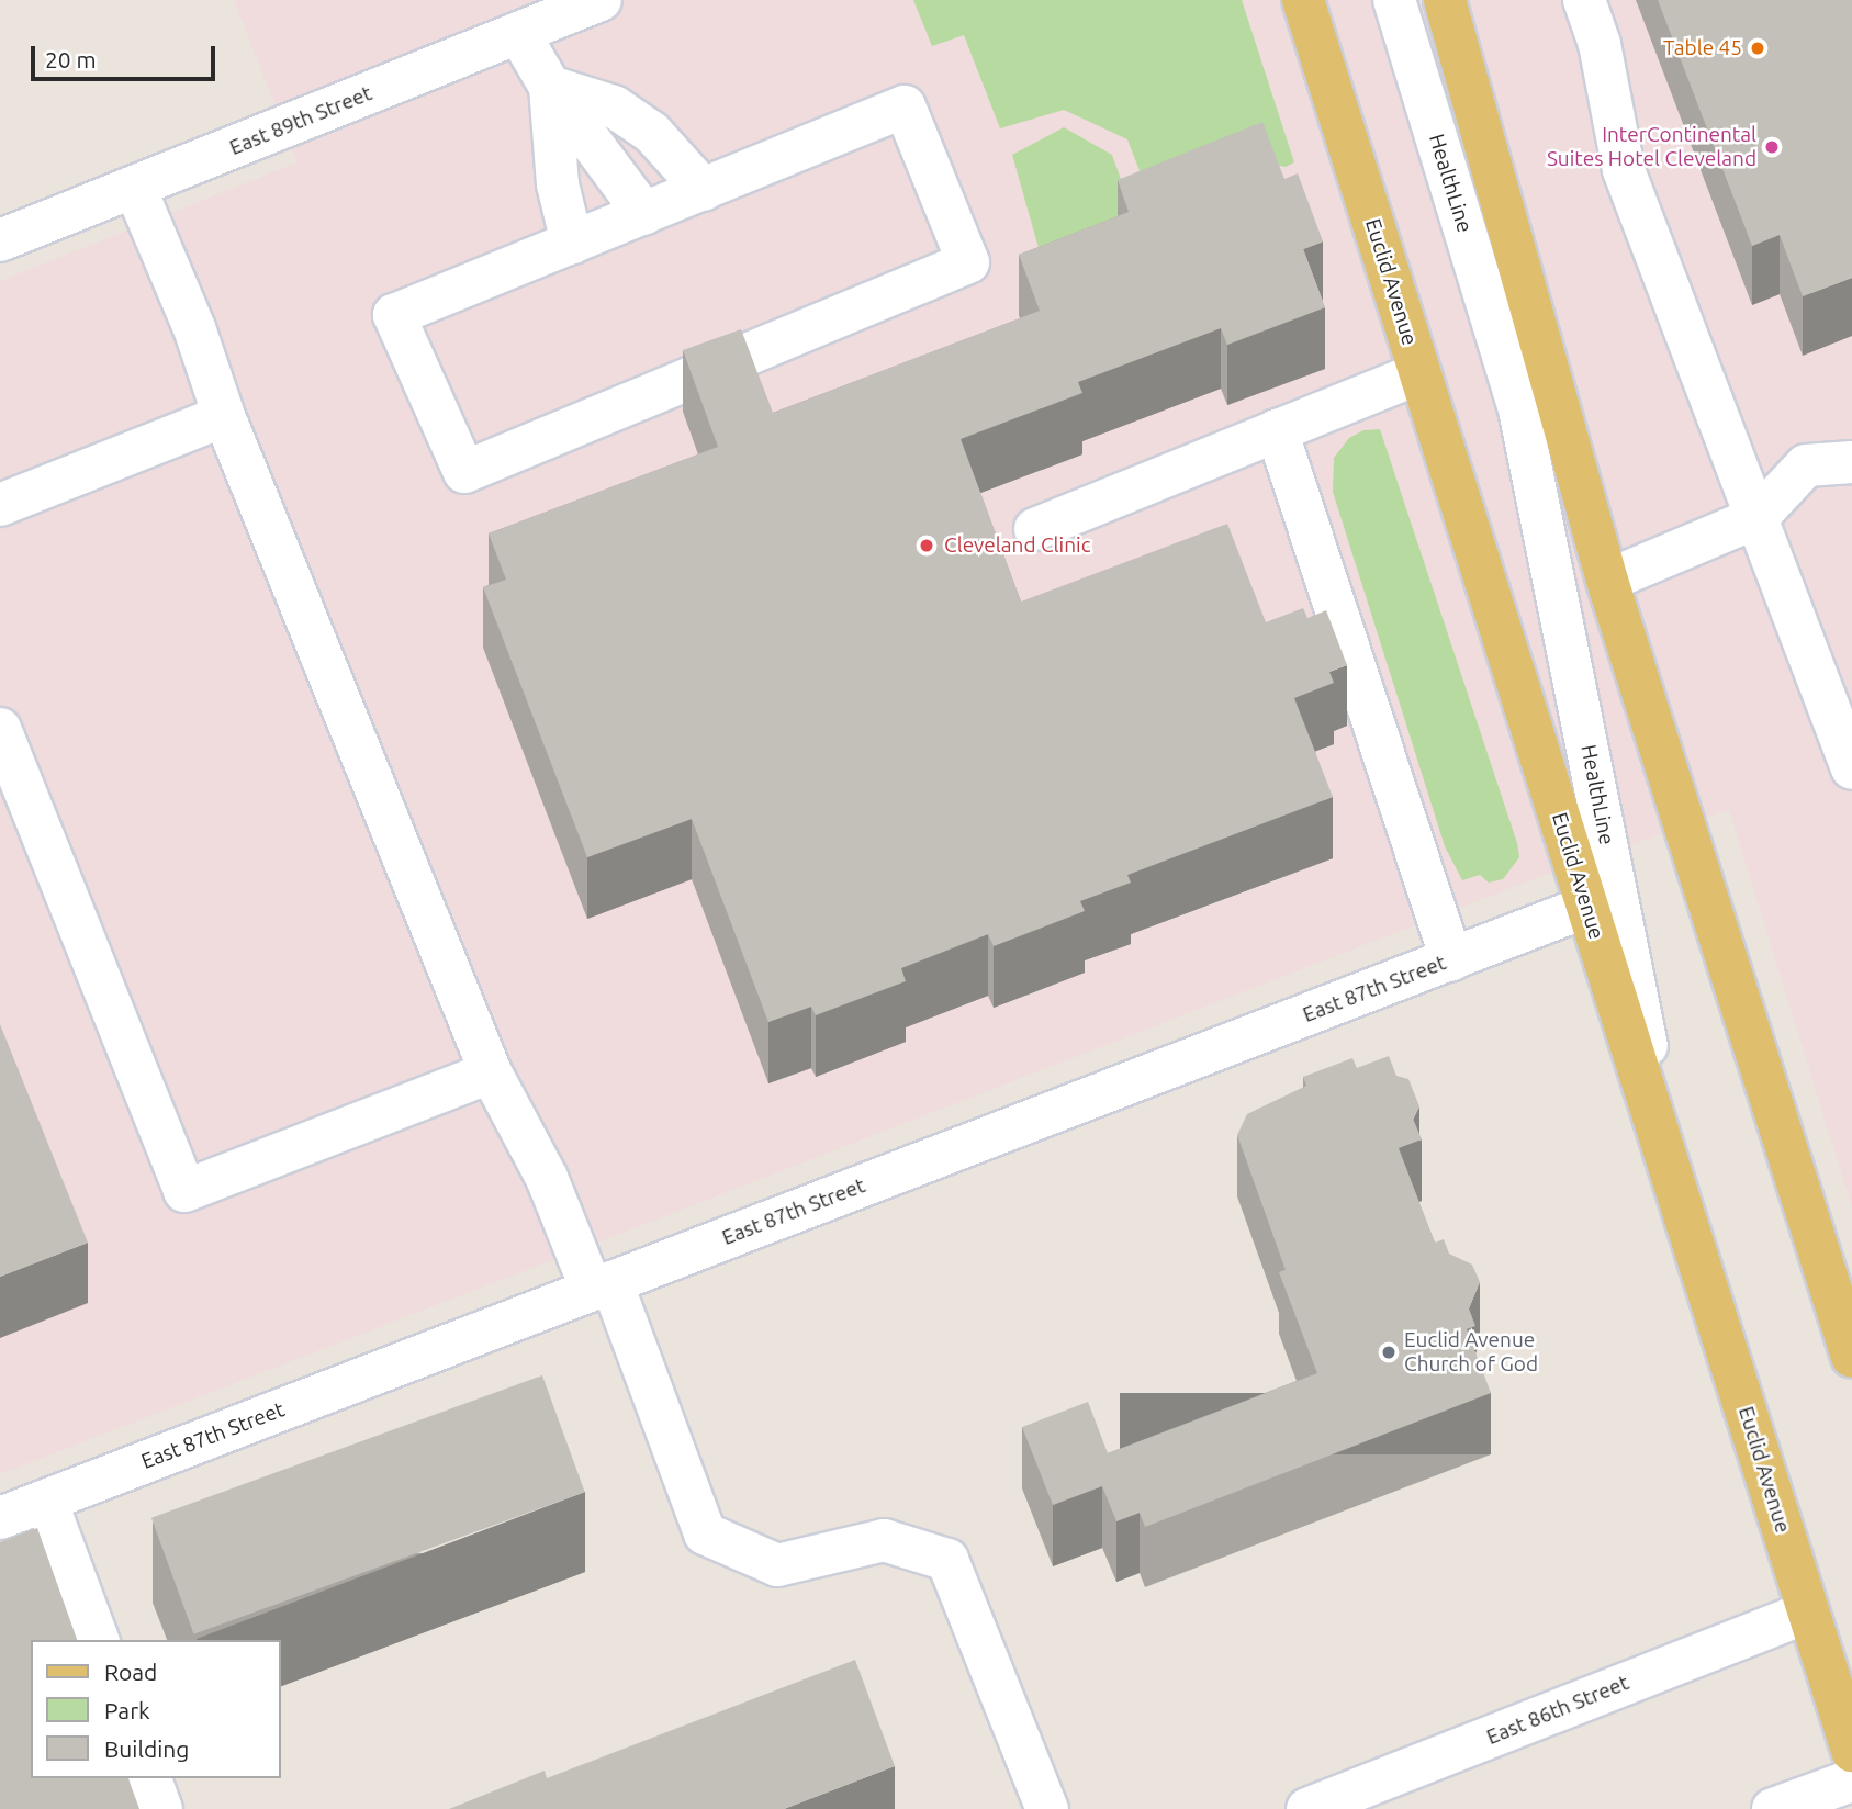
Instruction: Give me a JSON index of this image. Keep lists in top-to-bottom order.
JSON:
{
  "streets": {
    "main road": ["Euclid Avenue"],
    "street": [
      "East 89th Street",
      "HealthLine",
      "East 87th Street",
      "East 86th Street"
    ]
  },
  "crossings": [
    ["HealthLine", "Euclid Avenue"],
    ["Euclid Avenue", "East 87th Street"],
    ["Euclid Avenue", "East 86th Street"]
  ],
  "places": [
    "Table 45",
    "InterContinental Suites Hotel Cleveland",
    "Cleveland Clinic",
    "Euclid Avenue Church of God"
  ],
  "legend": ["Road", "Park", "Building"],
  "scale_bar": "20 m"
}
